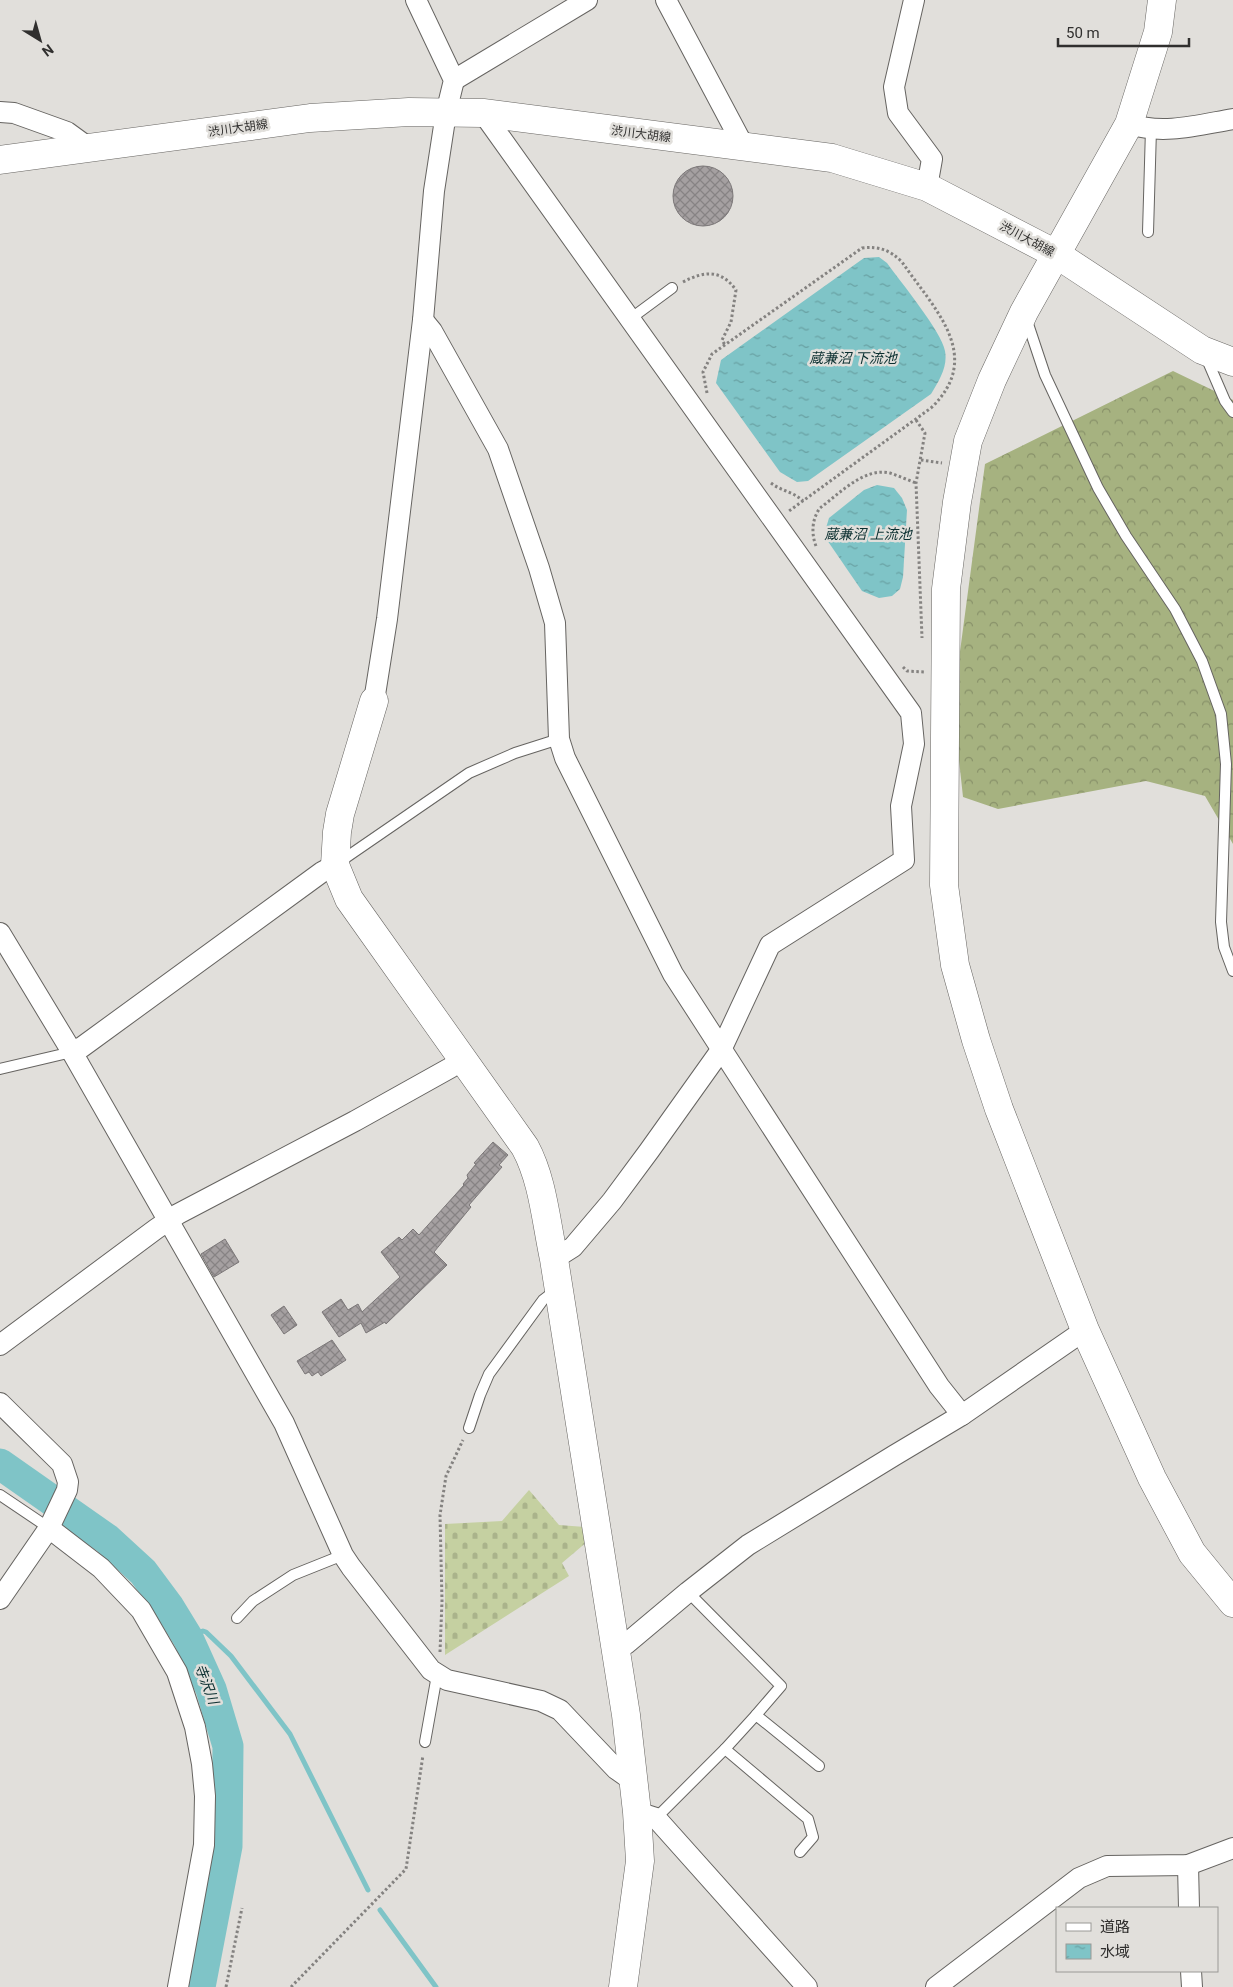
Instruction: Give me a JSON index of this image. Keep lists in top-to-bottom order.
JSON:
{
  "streets": {
    "street": ["渋川大胡線"]
  },
  "water": ["蔵兼沼 下流池", "蔵兼沼 上流池", "寺沢川"],
  "legend": ["道路", "水域"],
  "scale_bar": "50 m",
  "north": "bottom right"
}
